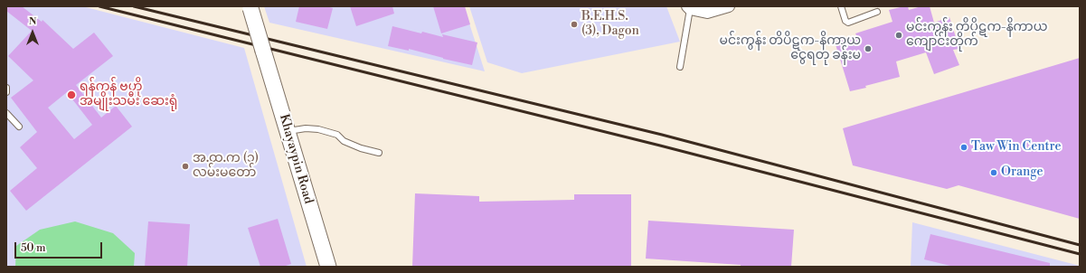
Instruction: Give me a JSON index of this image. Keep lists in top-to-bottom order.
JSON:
{
  "streets": {
    "street": ["Khayaypin Road"]
  },
  "places": [
    "B.E.H.S. (3), Dagon",
    "မင်းကွန်း တိပိဋက-နိကာယ ကျောင်းတိုက်",
    "မင်းကွန်း တိပိဋက-နိကာယ ငွေရတု ခန်းမ",
    "ရန်ကုန် ဗဟို အမျိုးသမီး ဆေးရုံ",
    "Taw Win Centre",
    "အ.ထ.က (၁) လမ်းမတော်",
    "Orange"
  ],
  "scale_bar": "50 m",
  "north": "top"
}
